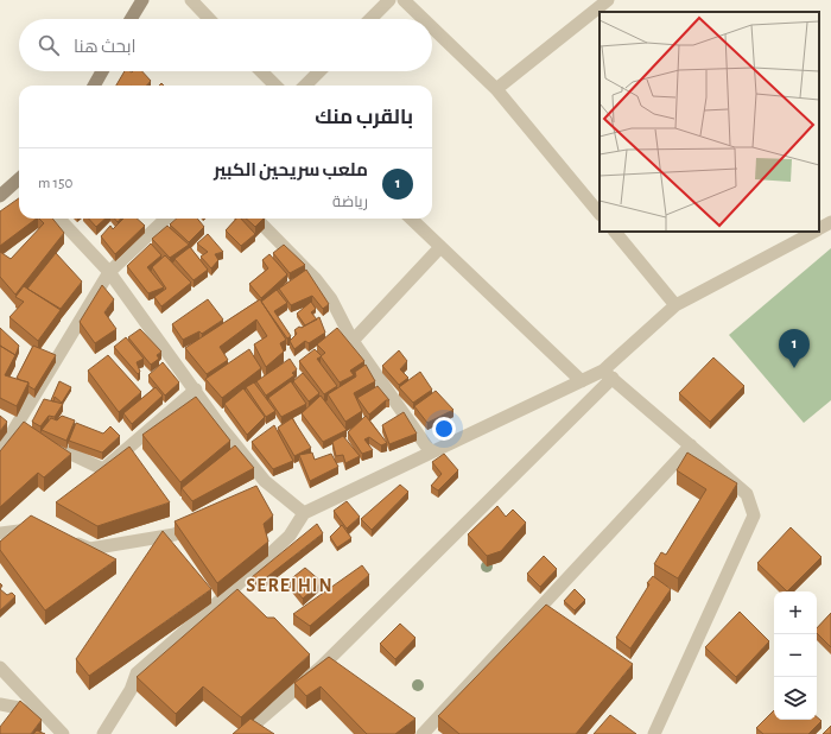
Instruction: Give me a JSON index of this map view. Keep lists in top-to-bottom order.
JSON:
{
  "districts": ["SEREIHIN"],
  "page": {
    "search": "ابحث هنا",
    "heading": "بالقرب منك",
    "list": [
      {
        "mark": "1",
        "name": "ملعب سريحين الكبير",
        "note": "رياضة",
        "value": "150 m"
      }
    ],
    "pins": "1",
    "map_buttons": ["+", "−"]
  }
}
